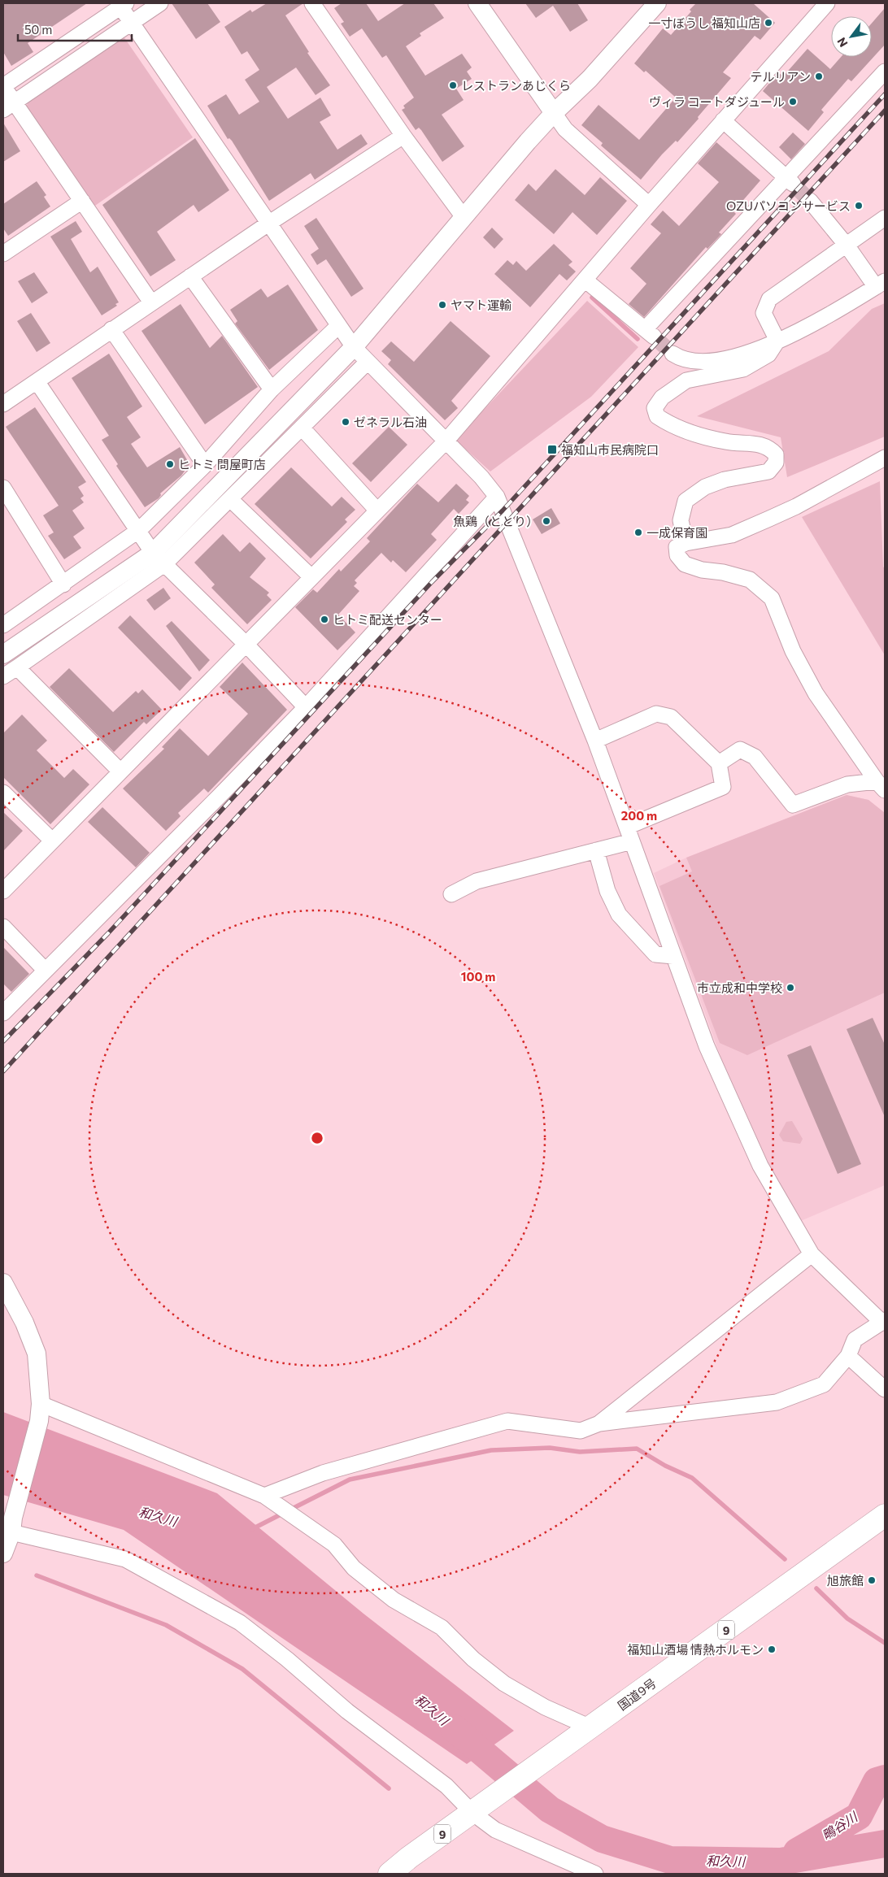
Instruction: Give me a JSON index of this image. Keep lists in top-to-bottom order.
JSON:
{
  "streets": {
    "highway": ["9", "国道9号"]
  },
  "water": ["和久川", "鴫谷川"],
  "places": {
    "other": [
      "一寸ぼうし 福知山店",
      "テルリアン",
      "レストランあじくら",
      "ヴィラ コートダジュール",
      "OZUパソコンサービス",
      "ヤマト運輸",
      "ゼネラル石油",
      "ヒトミ 問屋町店",
      "魚鶏（ととり）",
      "一成保育園",
      "ヒトミ配送センター",
      "市立成和中学校",
      "旭旅館",
      "福知山酒場 情熱ホルモン"
    ],
    "transit": ["福知山市民病院口"]
  },
  "scale_bar": "50 m",
  "north": "bottom left",
  "rings": ["200 m", "100 m"]
}
